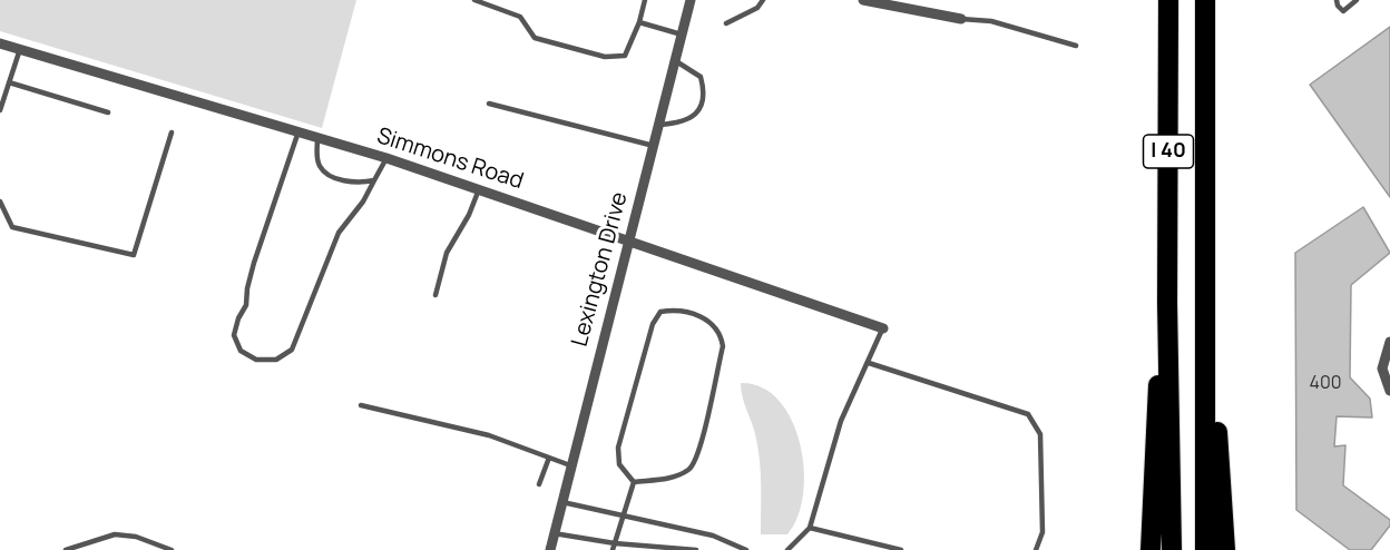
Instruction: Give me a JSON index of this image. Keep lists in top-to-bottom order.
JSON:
{
  "streets": {
    "highway": ["I 40"],
    "street": ["Simmons Road", "Lexington Drive"]
  },
  "crossings": [
    ["Simmons Road", "Lexington Drive"]
  ],
  "house_numbers": ["400"]
}
